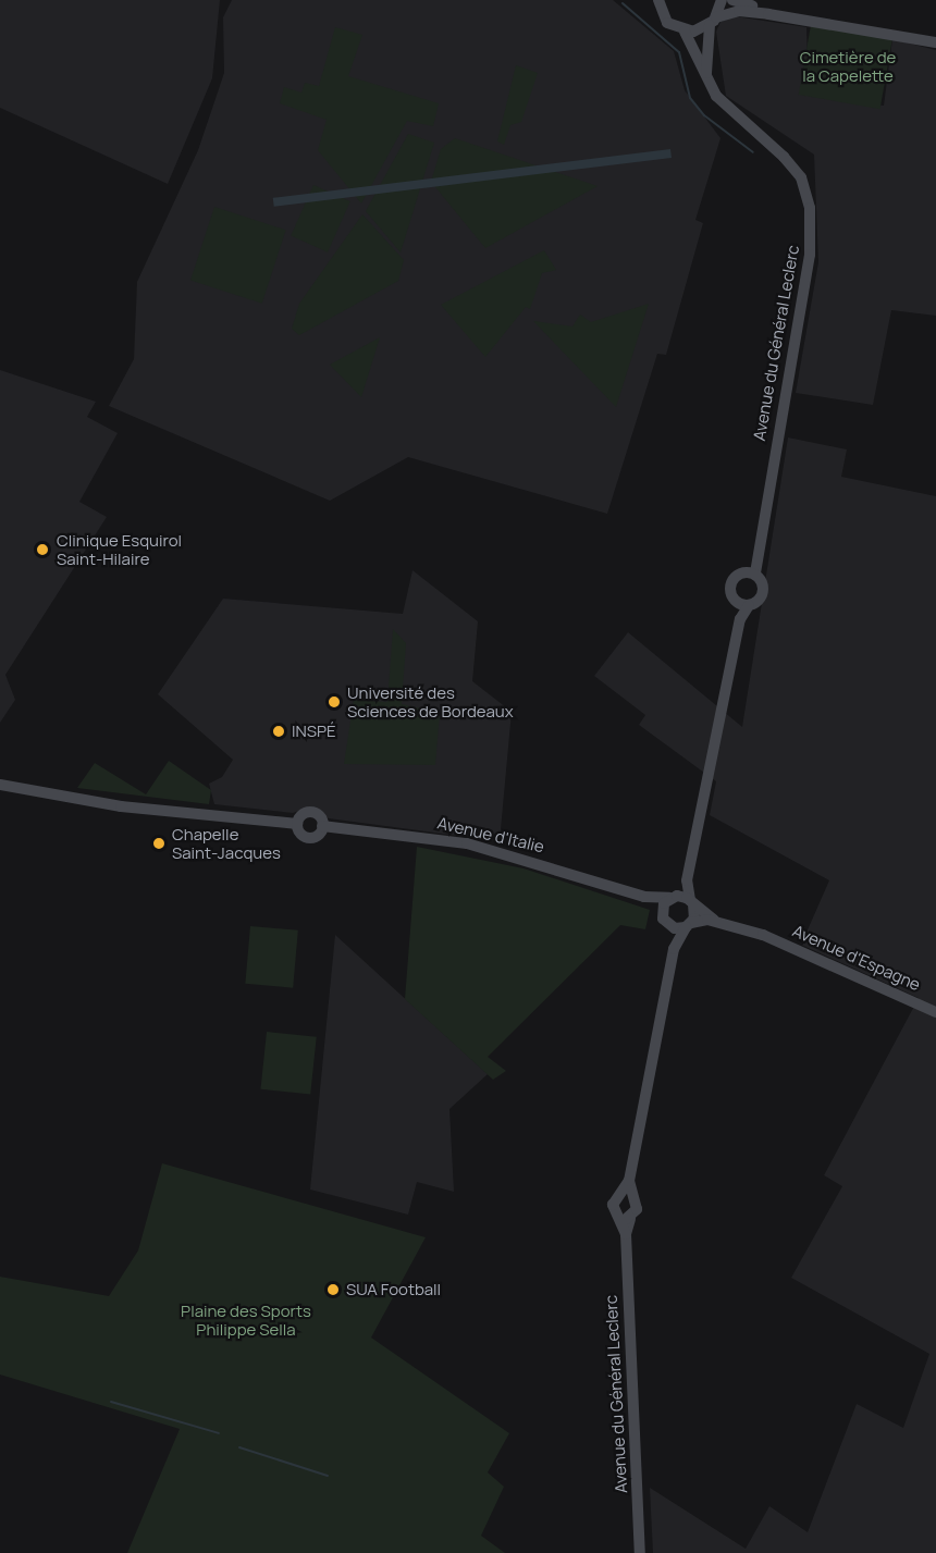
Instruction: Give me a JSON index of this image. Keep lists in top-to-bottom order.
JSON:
{
  "streets": {
    "street": ["Avenue du Général Leclerc", "Avenue d'Italie", "Avenue d'Espagne"]
  },
  "parks": ["Cimetière de la Capelette", "Plaine des Sports Philippe Sella"],
  "places": [
    "Clinique Esquirol Saint-Hilaire",
    "Université des Sciences de Bordeaux",
    "INSPÉ",
    "Chapelle Saint-Jacques",
    "SUA Football"
  ]
}
